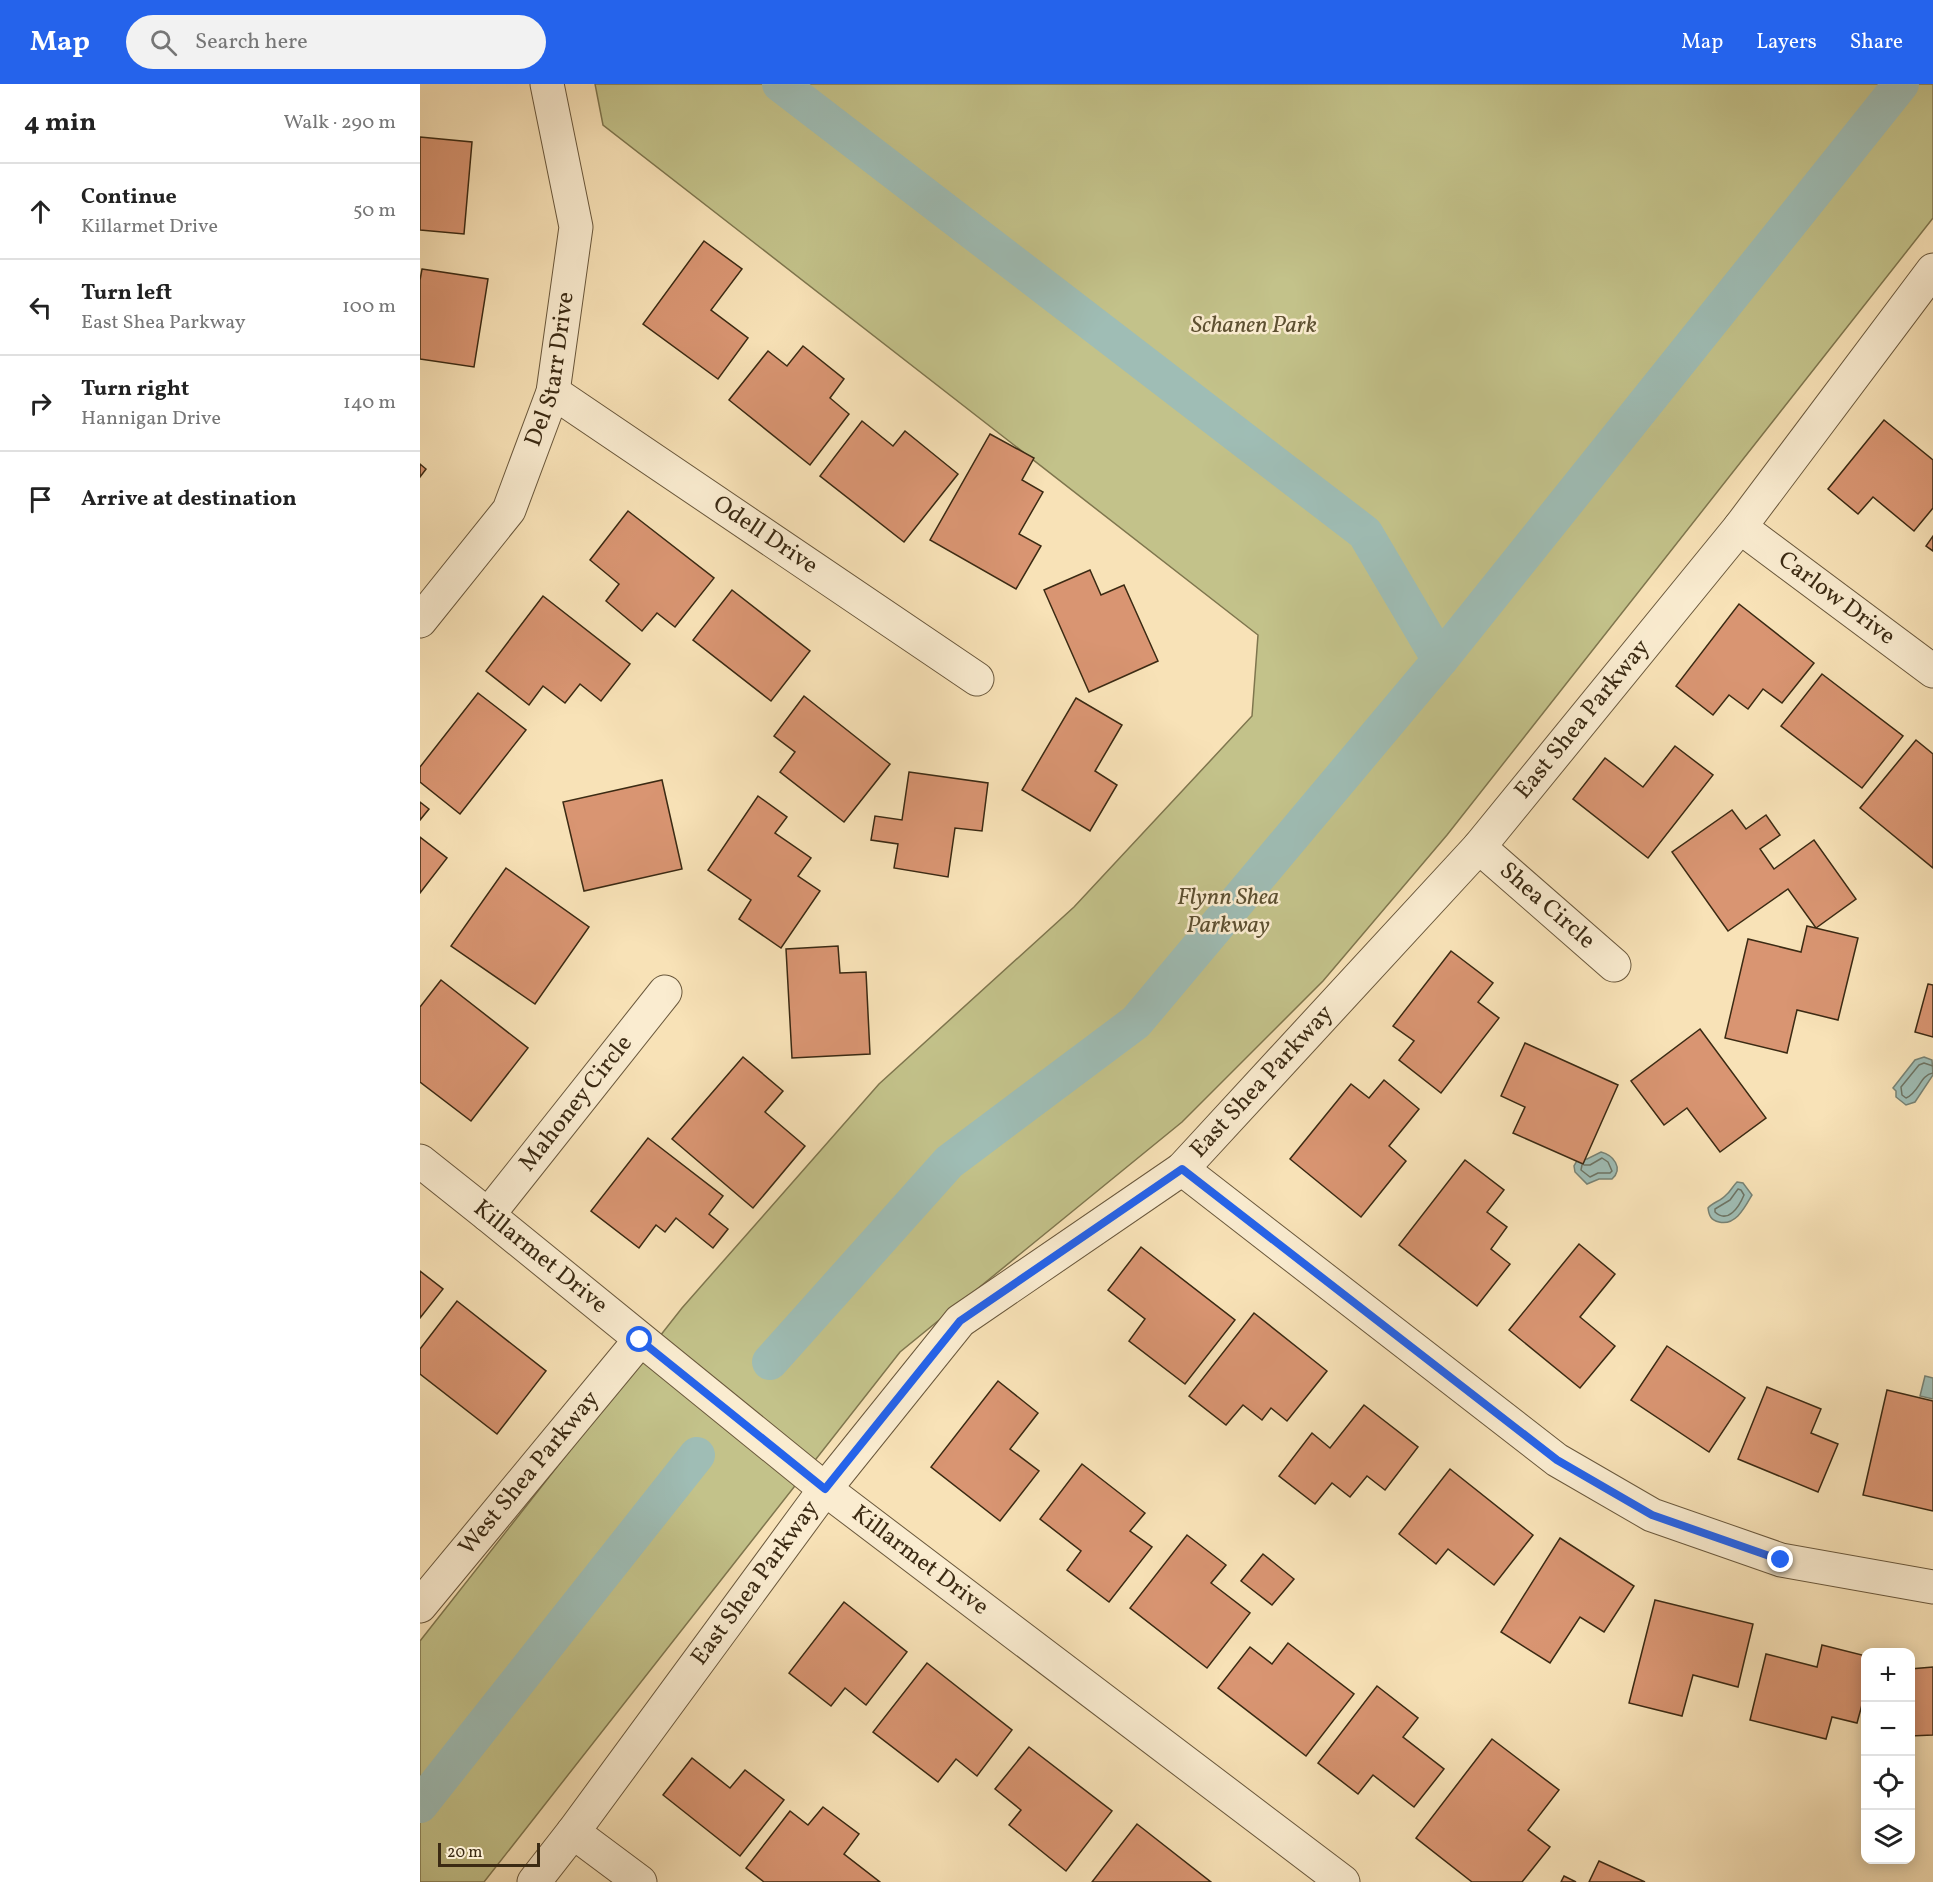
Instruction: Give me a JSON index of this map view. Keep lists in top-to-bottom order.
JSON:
{
  "streets": {
    "street": [
      "Del Starr Drive",
      "Odell Drive",
      "Carlow Drive",
      "East Shea Parkway",
      "Shea Circle",
      "Mahoney Circle",
      "Killarmet Drive",
      "West Shea Parkway"
    ]
  },
  "crossings": [
    ["Del Starr Drive", "Odell Drive"],
    ["Carlow Drive", "East Shea Parkway"],
    ["East Shea Parkway", "Shea Circle"],
    ["East Shea Parkway", "Killarmet Drive"],
    ["Mahoney Circle", "Killarmet Drive"],
    ["Killarmet Drive", "West Shea Parkway"]
  ],
  "parks": ["Schanen Park", "Flynn Shea Parkway"],
  "scale_bar": "20 m",
  "page": {
    "header": "Map",
    "search": "Search here",
    "nav": ["Map", "Layers", "Share"],
    "heading": ["4 min", "Walk · 290 m"],
    "list": [
      ["Continue", "Killarmet Drive", "50 m"],
      ["Turn left", "East Shea Parkway", "100 m"],
      ["Turn right", "Hannigan Drive", "140 m"],
      "Arrive at destination"
    ],
    "map_buttons": ["+", "−"],
    "scale": "20 m"
  }
}
